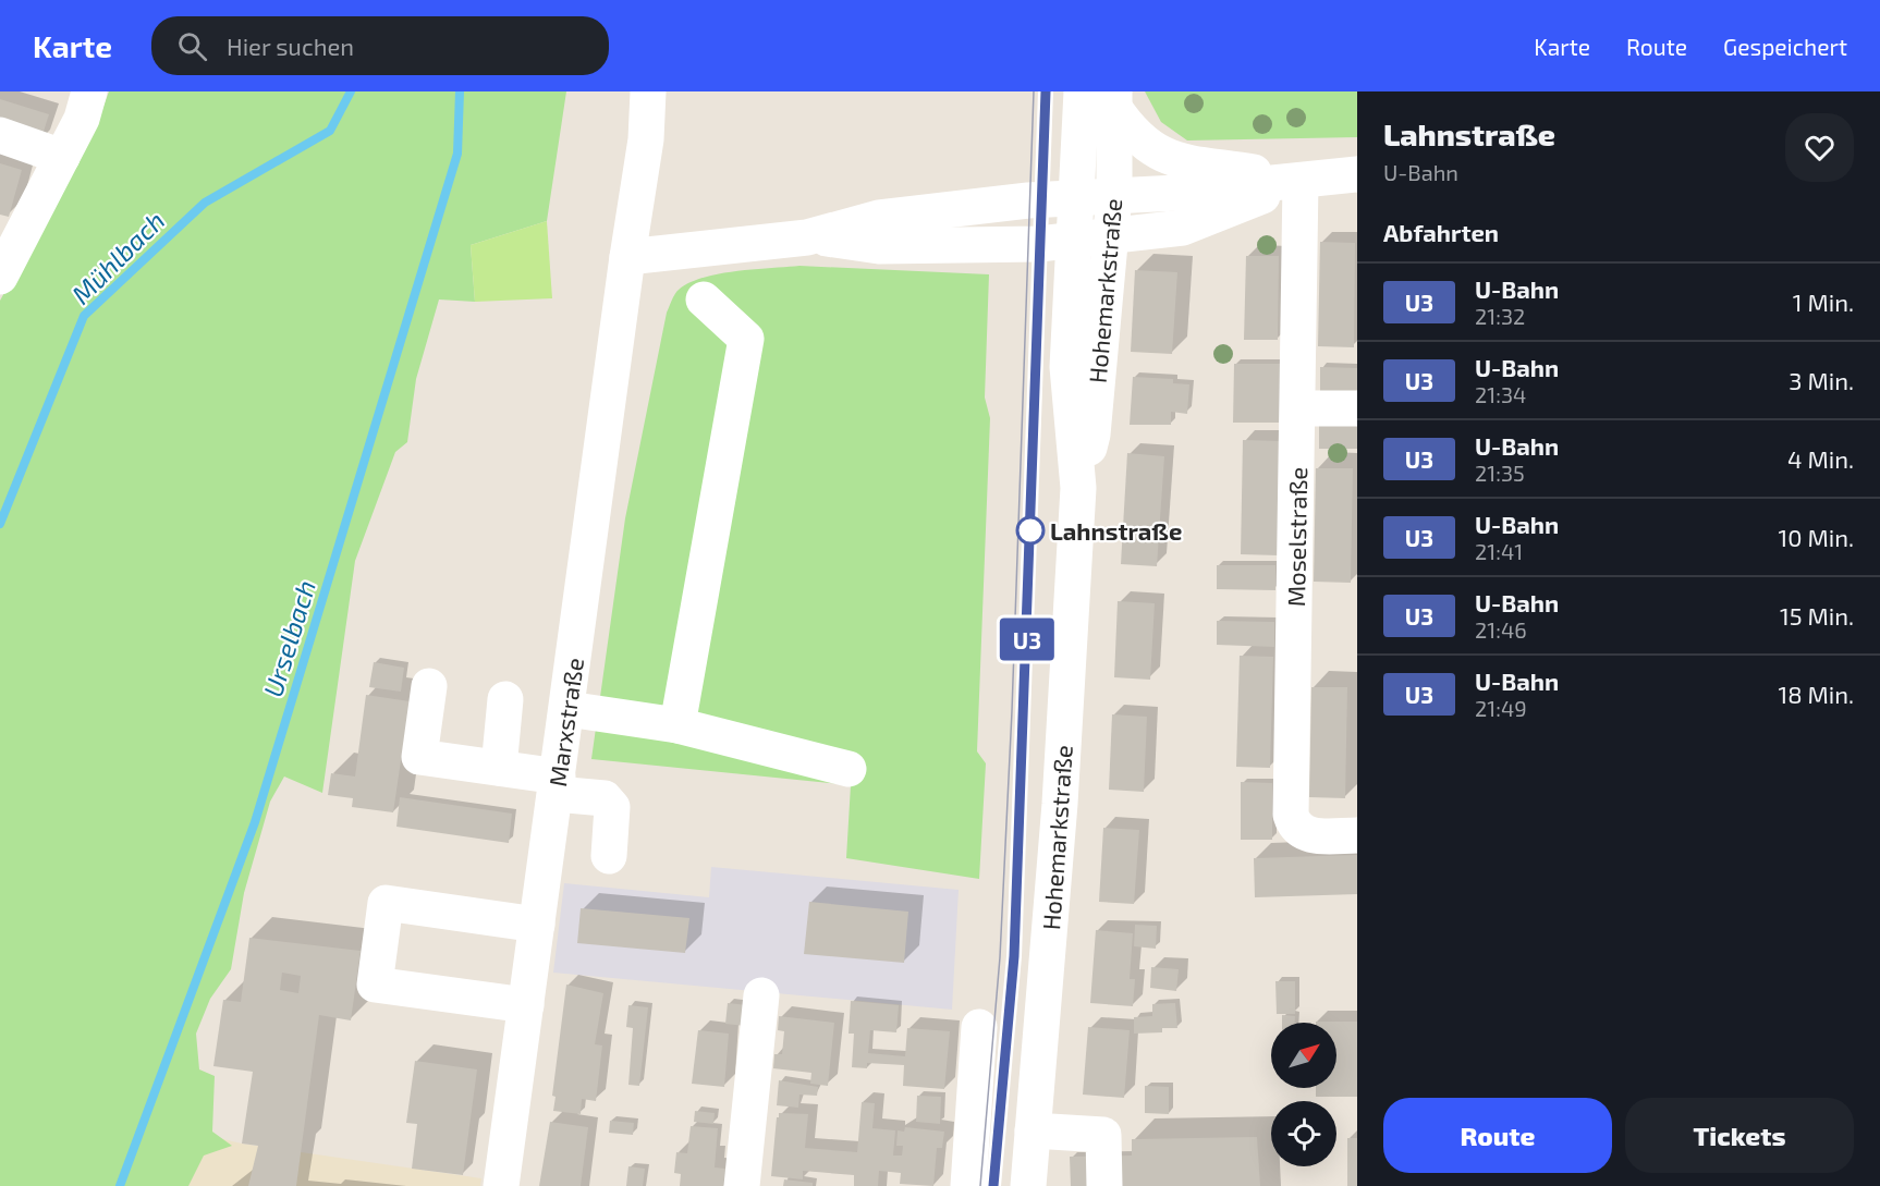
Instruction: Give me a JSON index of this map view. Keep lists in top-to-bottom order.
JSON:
{
  "streets": {
    "street": ["Hohemarkstraße", "Moselstraße", "Marxstraße"]
  },
  "water": ["Mühlbach", "Urselbach"],
  "places": ["Lahnstraße"],
  "lines": ["metro line U3"],
  "north": "top right",
  "page": {
    "header": "Karte",
    "search": "Hier suchen",
    "nav": ["Karte", "Route", "Gespeichert"],
    "on_map": "U3",
    "heading": [
      ["Lahnstraße", "U-Bahn"],
      "Abfahrten"
    ],
    "list": [
      {
        "mark": "U3",
        "name": "U-Bahn",
        "note": "21:32",
        "value": "1 Min."
      },
      {
        "mark": "U3",
        "name": "U-Bahn",
        "note": "21:34",
        "value": "3 Min."
      },
      {
        "mark": "U3",
        "name": "U-Bahn",
        "note": "21:35",
        "value": "4 Min."
      },
      {
        "mark": "U3",
        "name": "U-Bahn",
        "note": "21:41",
        "value": "10 Min."
      },
      {
        "mark": "U3",
        "name": "U-Bahn",
        "note": "21:46",
        "value": "15 Min."
      },
      {
        "mark": "U3",
        "name": "U-Bahn",
        "note": "21:49",
        "value": "18 Min."
      }
    ],
    "buttons": ["Route", "Tickets"]
  }
}
